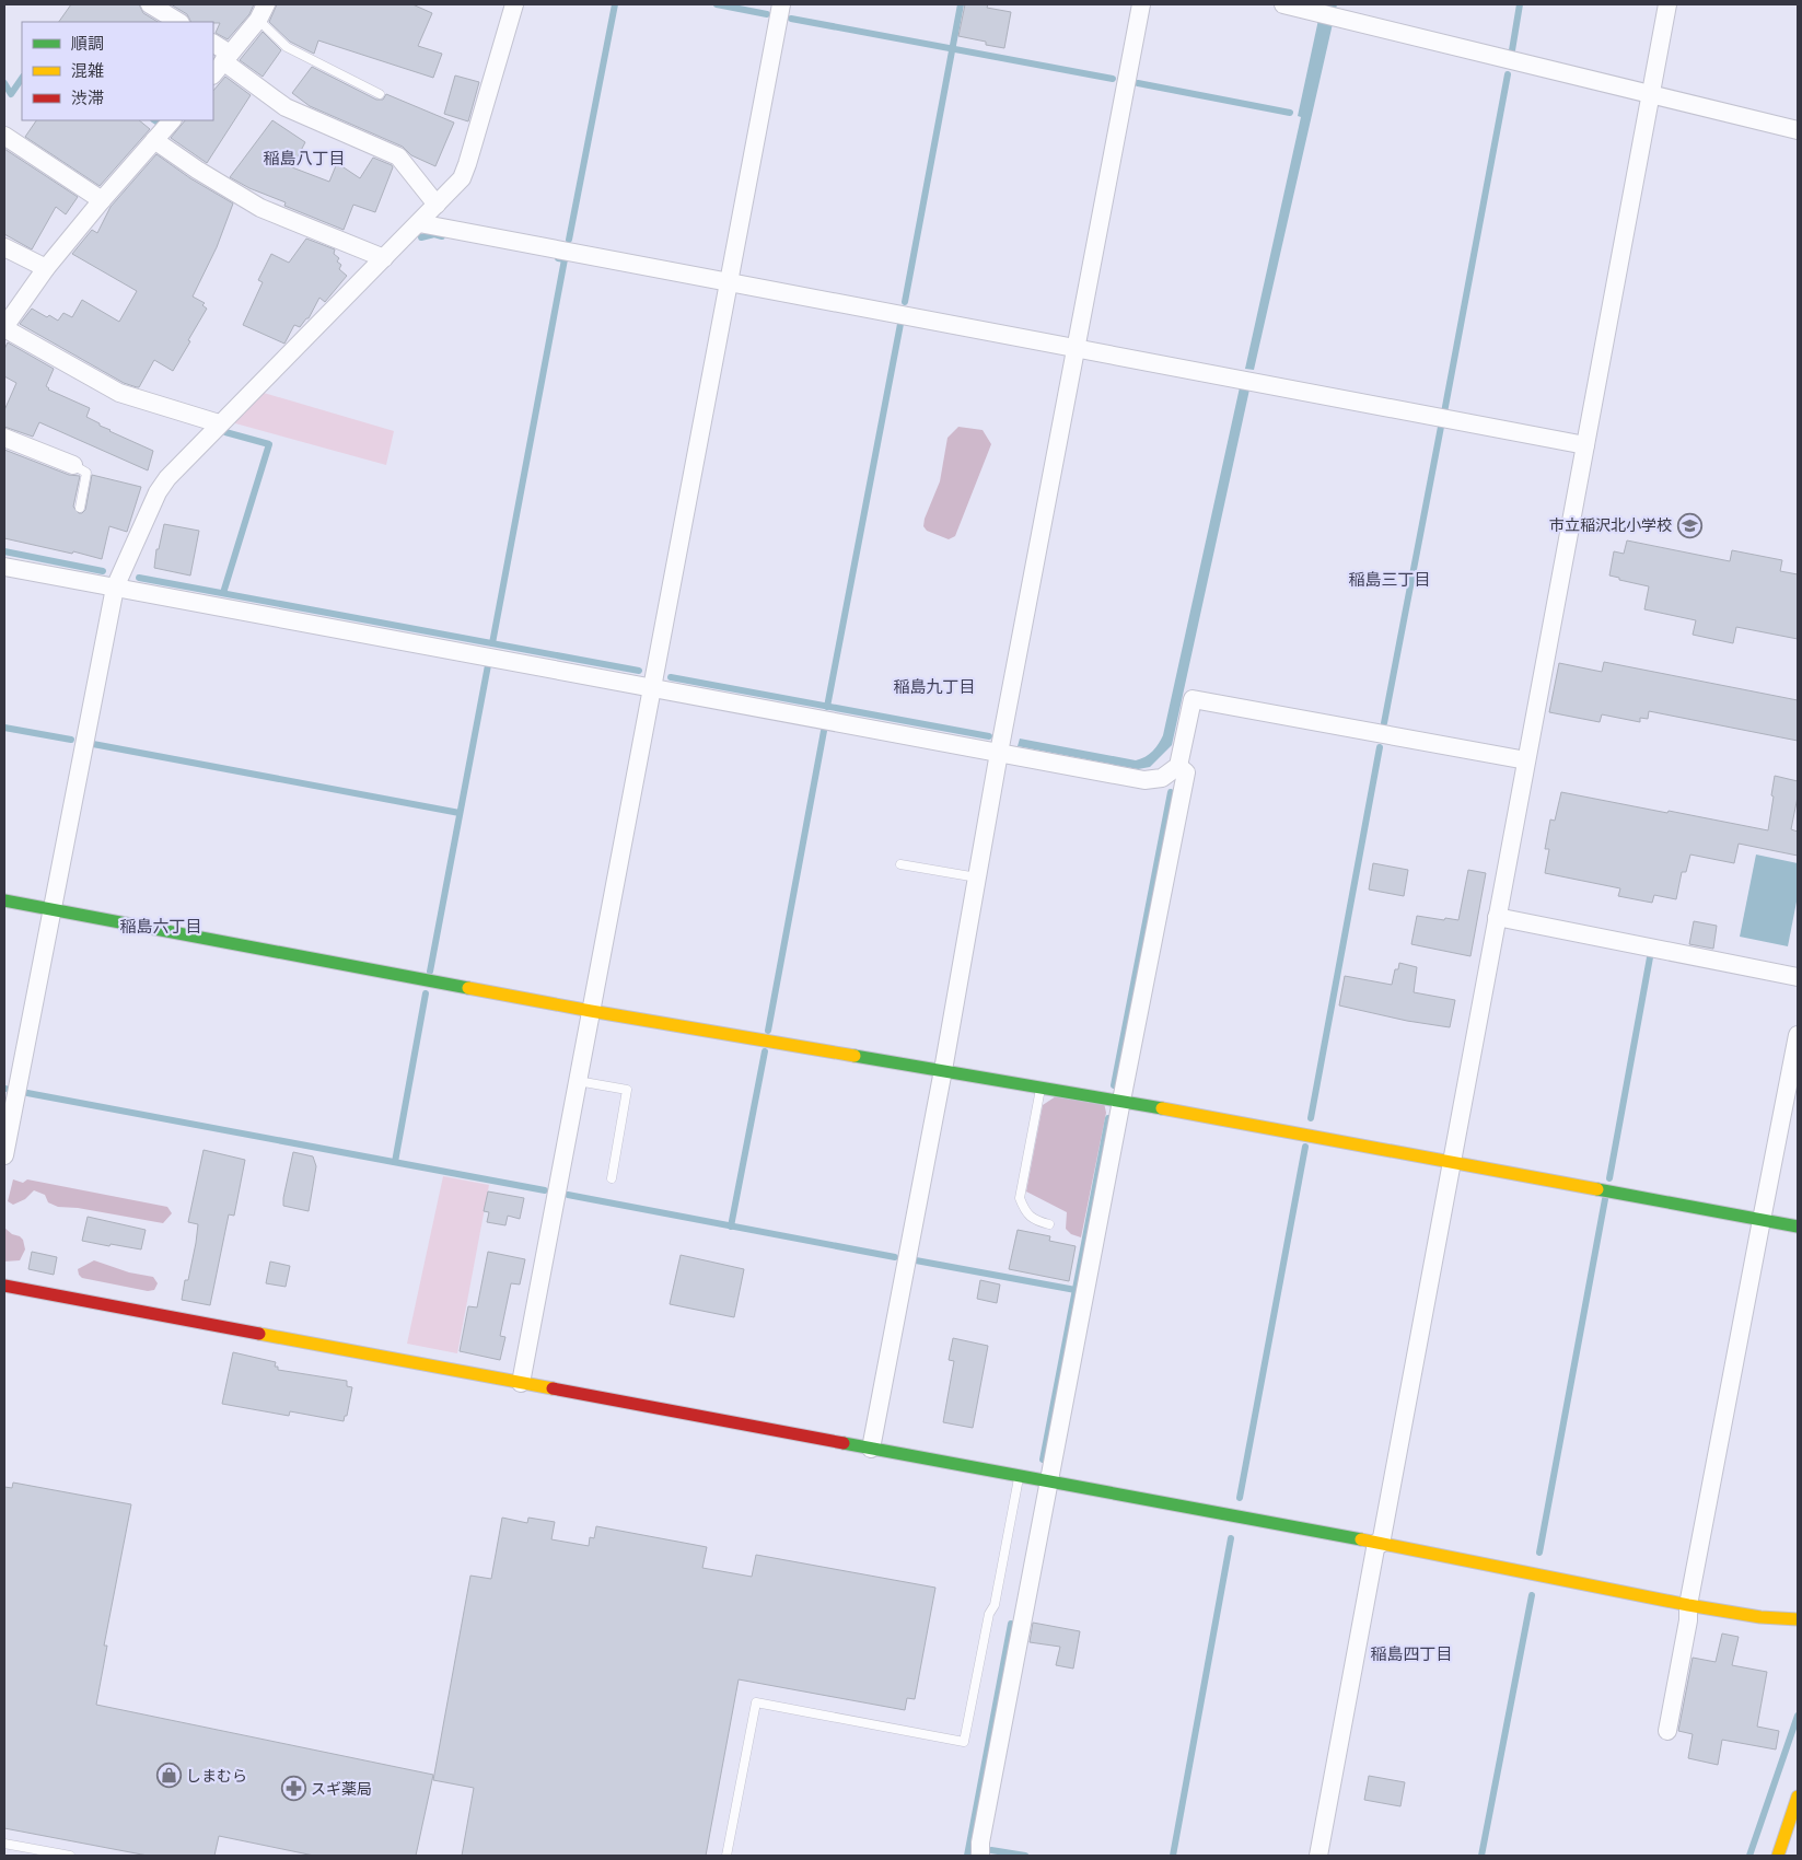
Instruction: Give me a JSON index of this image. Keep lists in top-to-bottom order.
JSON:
{
  "districts": [
    "稲島八丁目",
    "稲島三丁目",
    "稲島九丁目",
    "稲島六丁目",
    "稲島四丁目"
  ],
  "places": {
    "school or university": ["市立稲沢北小学校"],
    "shop": ["しまむら"],
    "pharmacy": ["スギ薬局"]
  },
  "legend": ["順調", "混雑", "渋滞"]
}
